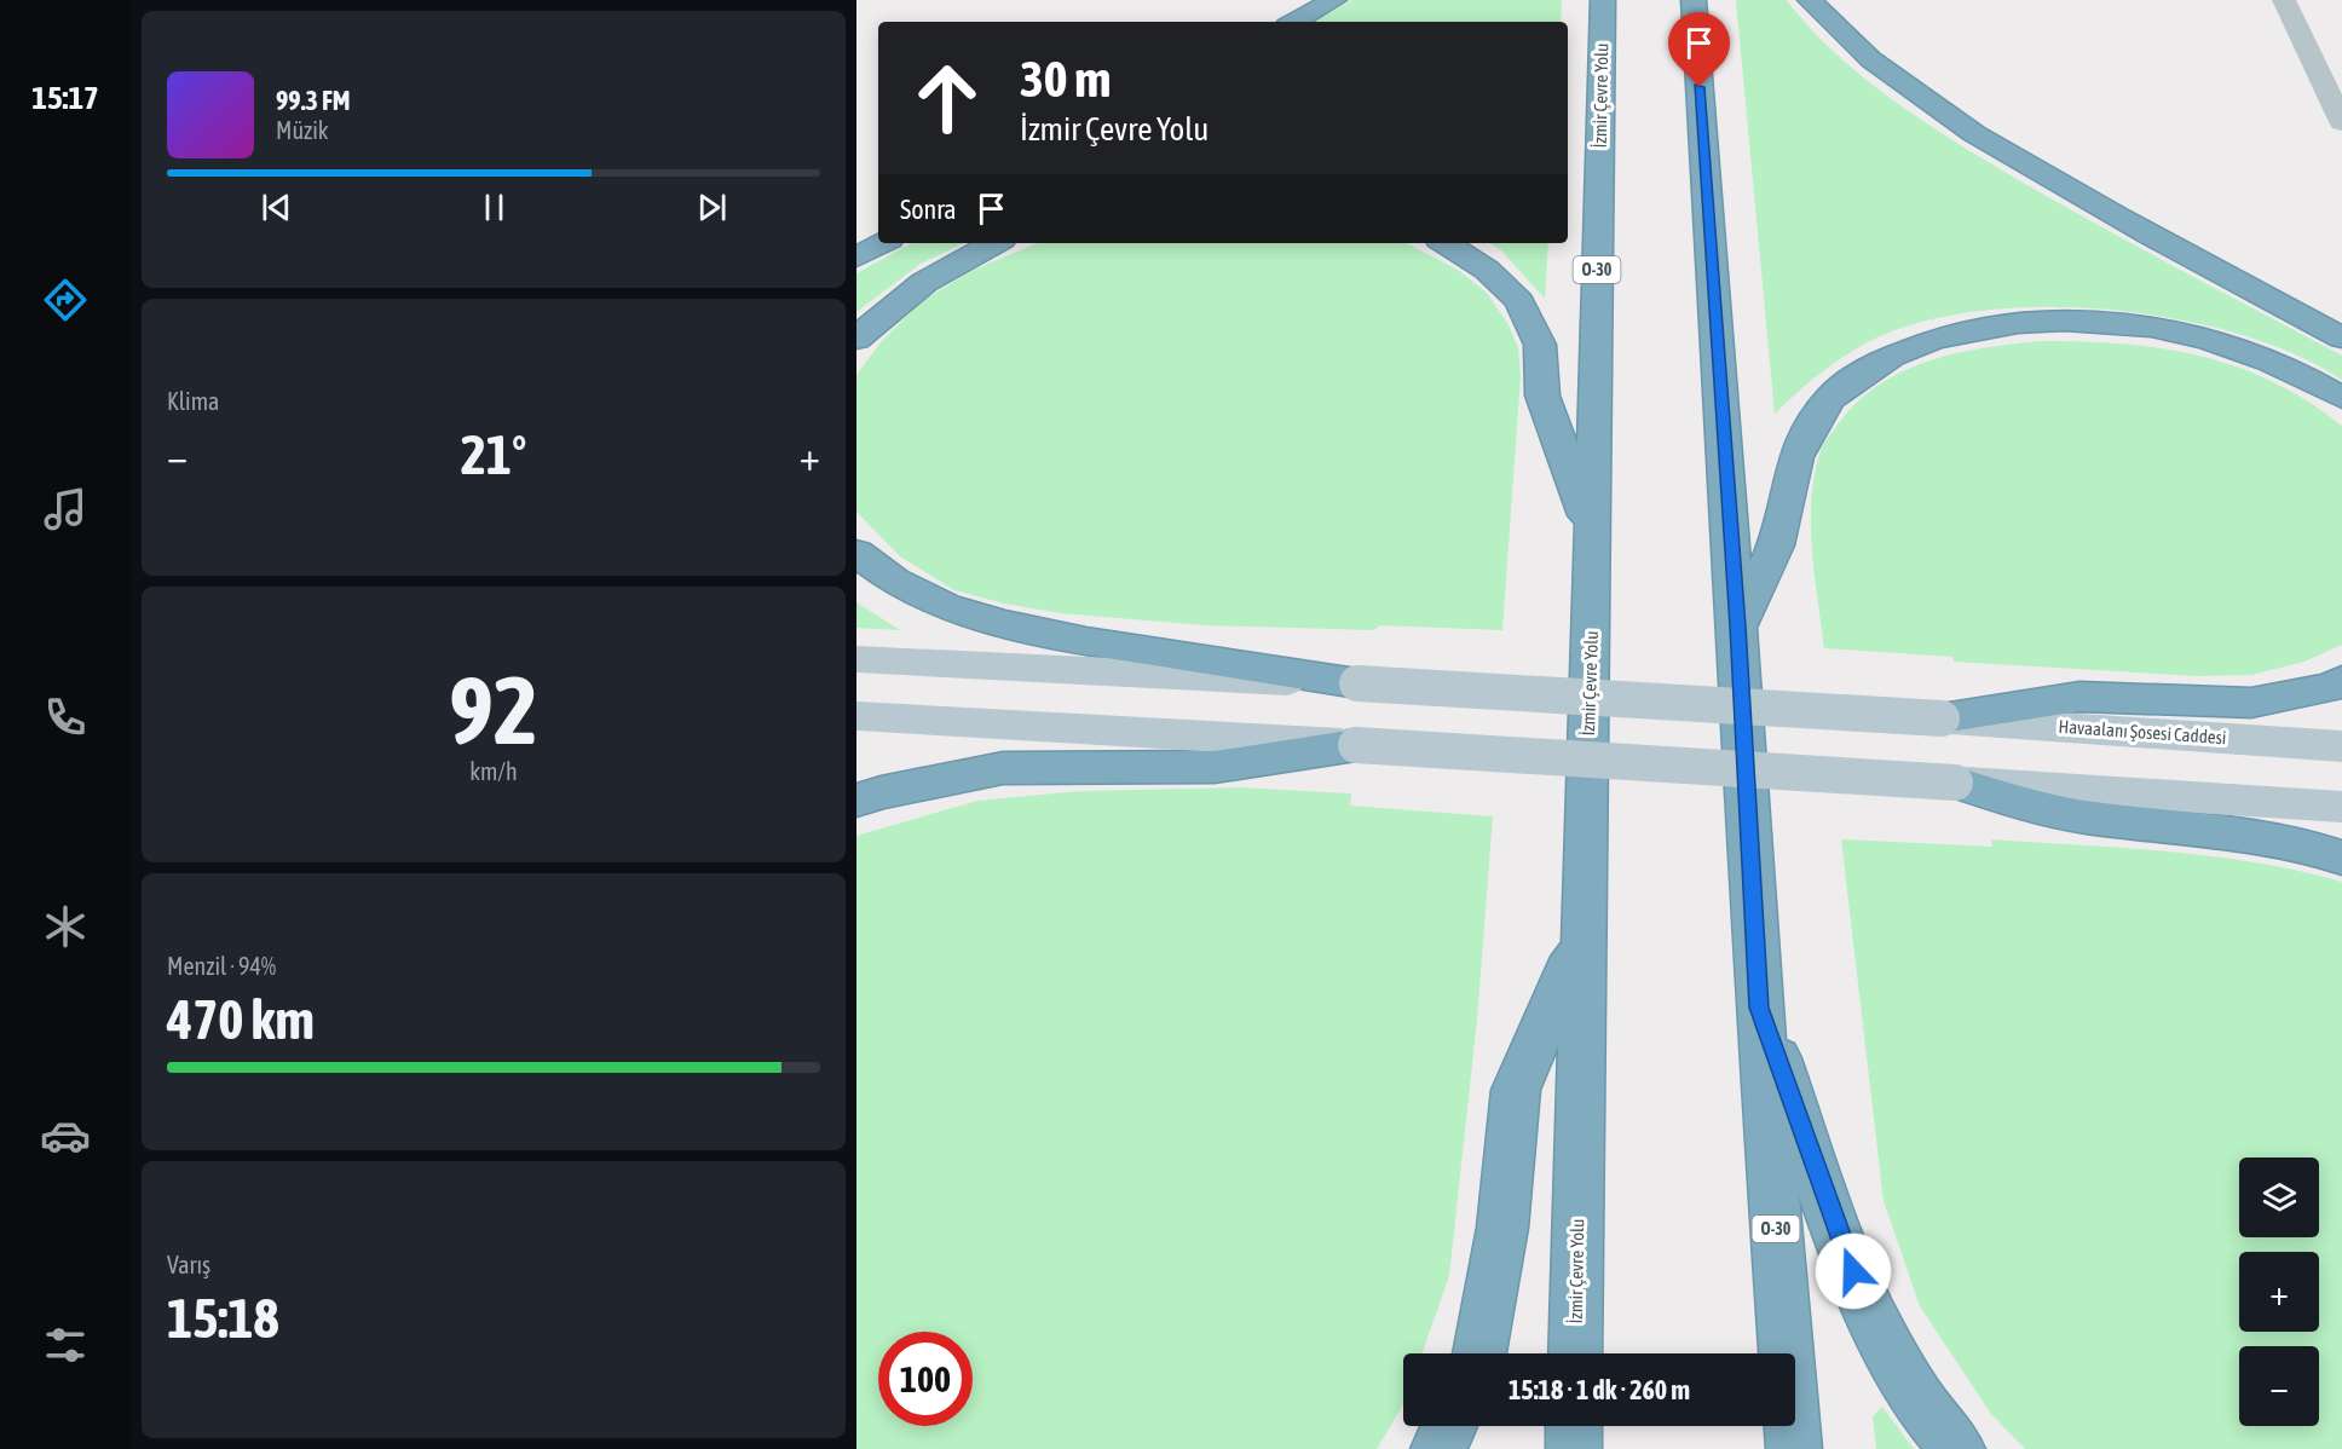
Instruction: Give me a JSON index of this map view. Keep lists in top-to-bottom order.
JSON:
{
  "streets": {
    "highway": ["İzmir Çevre Yolu", "O-30"],
    "main road": ["Havaalanı Şosesi Caddesi"]
  },
  "page": {
    "tabs": "15:17",
    "turn": ["30 m", "İzmir Çevre Yolu"],
    "song": ["99.3 FM", "Müzik"],
    "then": "Sonra",
    "tile": [
      "Klima",
      ["92", "km/h"],
      ["Menzil · 94%", "470 km"],
      ["Varış", "15:18"]
    ],
    "heat": ["−", "21°", "+"],
    "map_buttons": ["+", "−"],
    "limit": "100",
    "trip": "15:18 · 1 dk · 260 m"
  }
}
